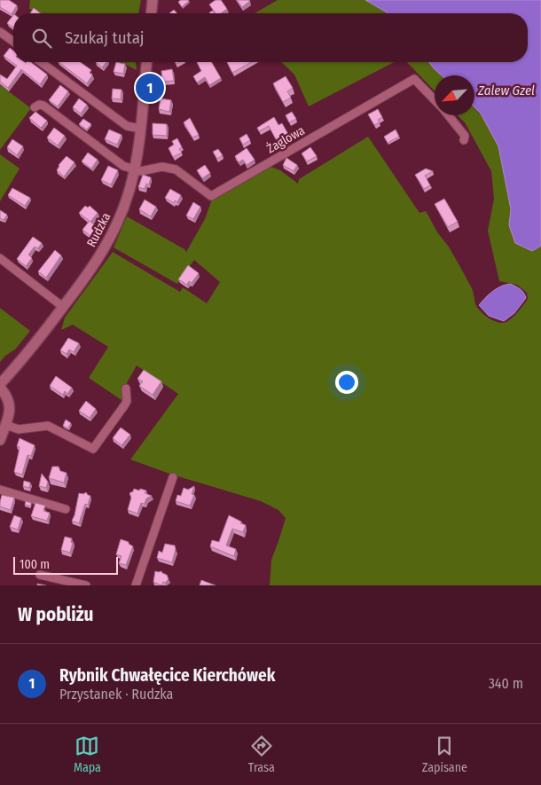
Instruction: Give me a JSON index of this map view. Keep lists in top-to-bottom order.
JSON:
{
  "streets": {
    "main road": ["Rudzka"],
    "street": ["Żaglowa"]
  },
  "crossings": [
    ["Żaglowa", "Rudzka"]
  ],
  "water": ["Zalew Gzel"],
  "scale_bar": "100 m",
  "north": "bottom left",
  "page": {
    "search": "Szukaj tutaj",
    "pins": "1",
    "scale": "100 m",
    "heading": "W pobliżu",
    "list": [
      {
        "mark": "1",
        "name": "Rybnik Chwałęcice Kierchówek",
        "note": "Przystanek · Rudzka",
        "value": "340 m"
      }
    ],
    "nav": ["Mapa", "Trasa", "Zapisane"]
  }
}
